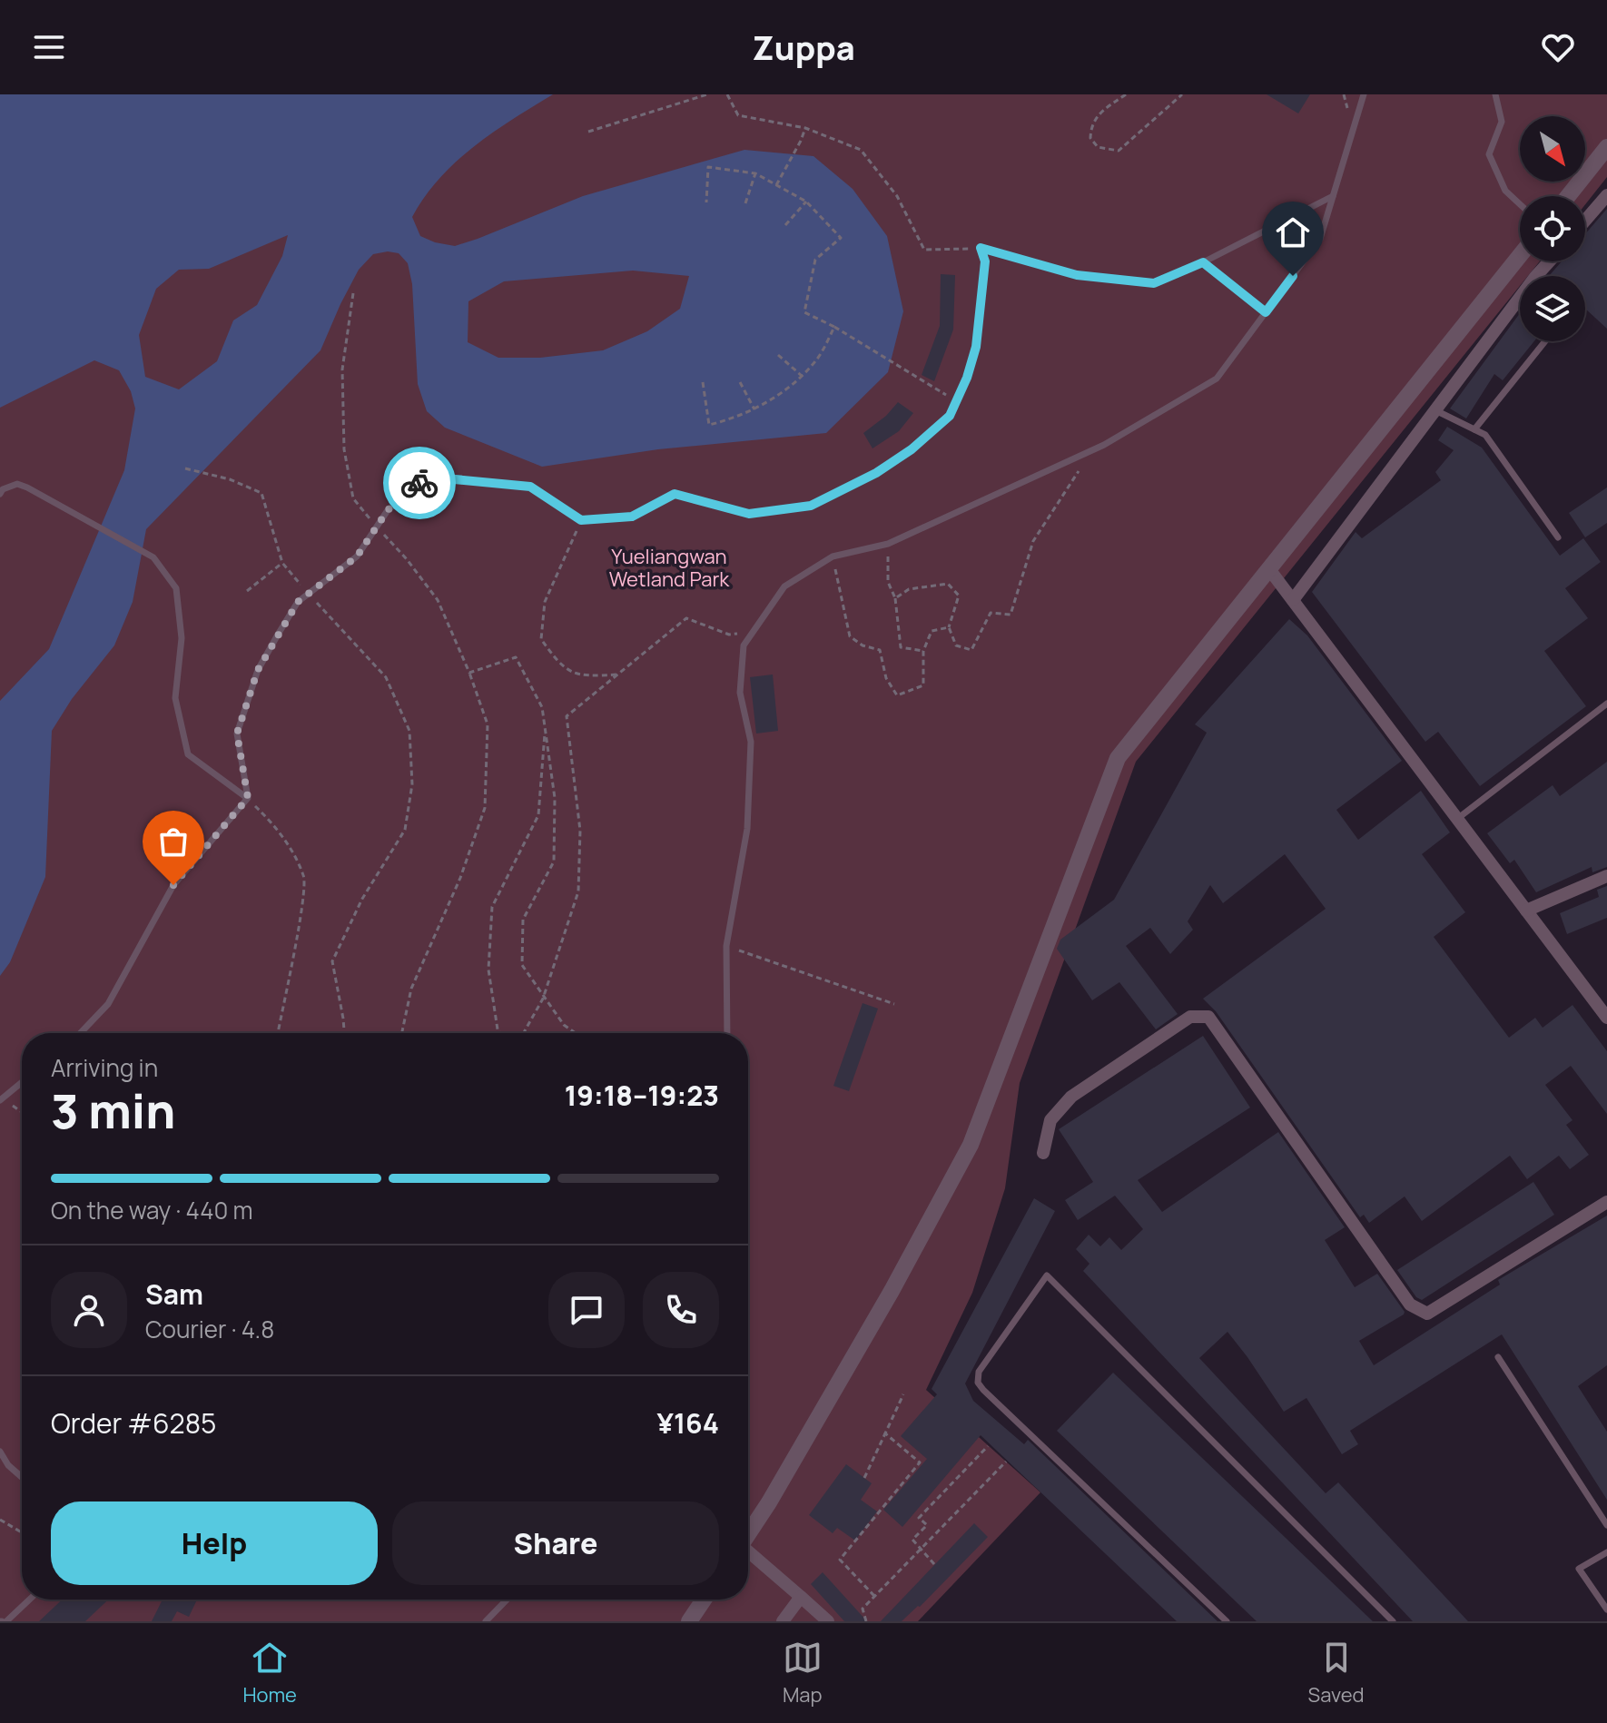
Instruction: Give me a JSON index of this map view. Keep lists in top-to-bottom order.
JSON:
{
  "parks": ["Yueliangwan Wetland Park"],
  "north": "bottom right",
  "page": {
    "header": "Zuppa",
    "heading": ["3 min", "Arriving in", "19:18–19:23"],
    "panel": [
      "Sam",
      "Courier · 4.8",
      "Order #6285",
      "¥164"
    ],
    "bar": "On the way · 440 m",
    "buttons": ["Help", "Share"],
    "tabs": ["Home", "Map", "Saved"]
  }
}
